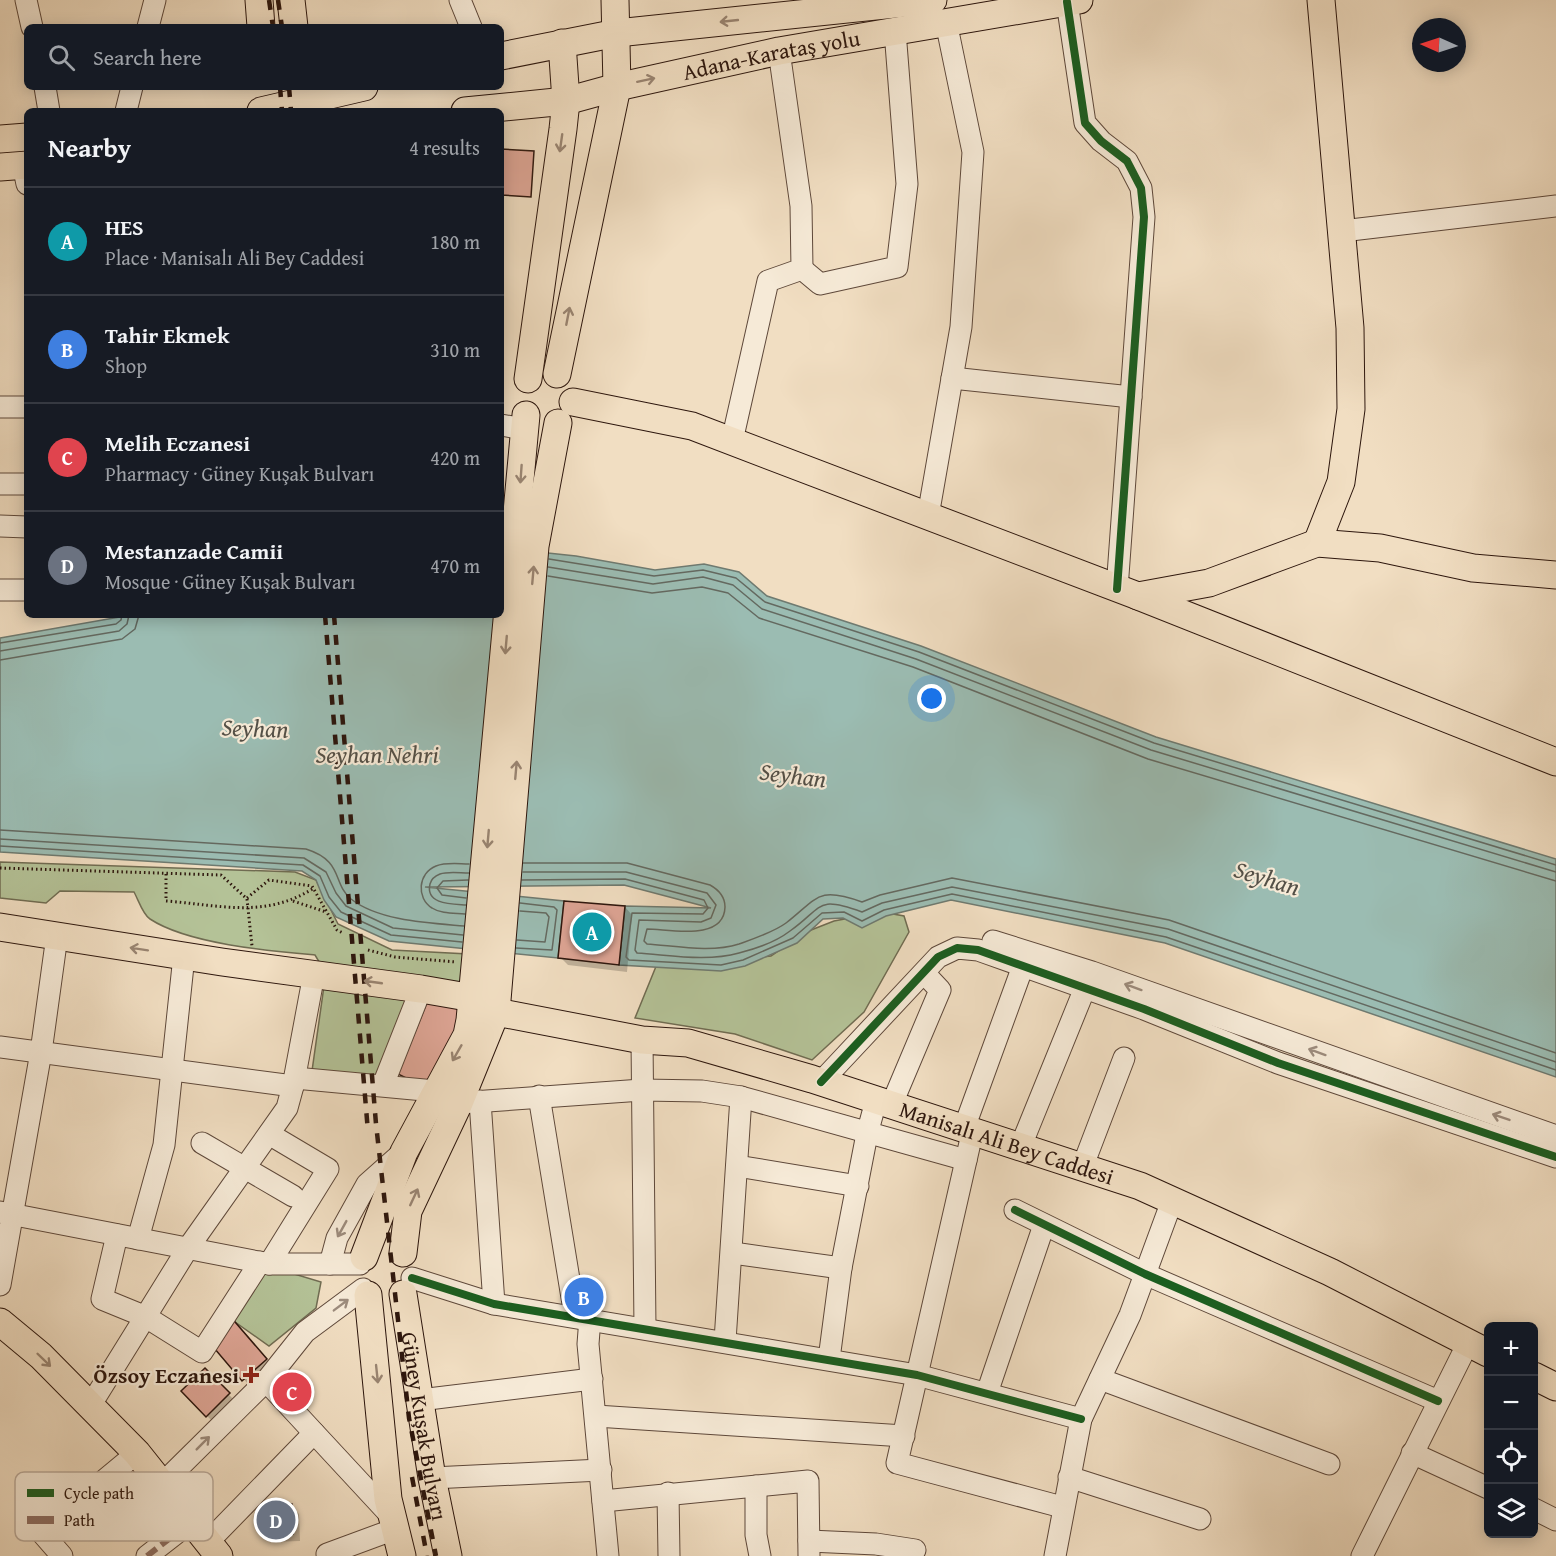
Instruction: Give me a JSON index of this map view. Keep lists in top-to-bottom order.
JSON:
{
  "streets": {
    "main road": ["Adana-Karataş yolu", "Manisalı Ali Bey Caddesi", "Güney Kuşak Bulvarı"]
  },
  "water": ["Seyhan", "Seyhan Nehri"],
  "places": {
    "health": ["Özsoy Eczanesi"]
  },
  "legend": ["Cycle path", "Path"],
  "north": "left",
  "page": {
    "search": "Search here",
    "heading": ["Nearby", "4 results"],
    "list": [
      {
        "mark": "A",
        "name": "HES",
        "note": "Place · Manisalı Ali Bey Caddesi",
        "value": "180 m"
      },
      {
        "mark": "B",
        "name": "Tahir Ekmek",
        "note": "Shop",
        "value": "310 m"
      },
      {
        "mark": "C",
        "name": "Melih Eczanesi",
        "note": "Pharmacy · Güney Kuşak Bulvarı",
        "value": "420 m"
      },
      {
        "mark": "D",
        "name": "Mestanzade Camii",
        "note": "Mosque · Güney Kuşak Bulvarı",
        "value": "470 m"
      }
    ],
    "pins": [
      "A",
      "B",
      "C",
      "D"
    ],
    "map_buttons": ["+", "−"]
  }
}
